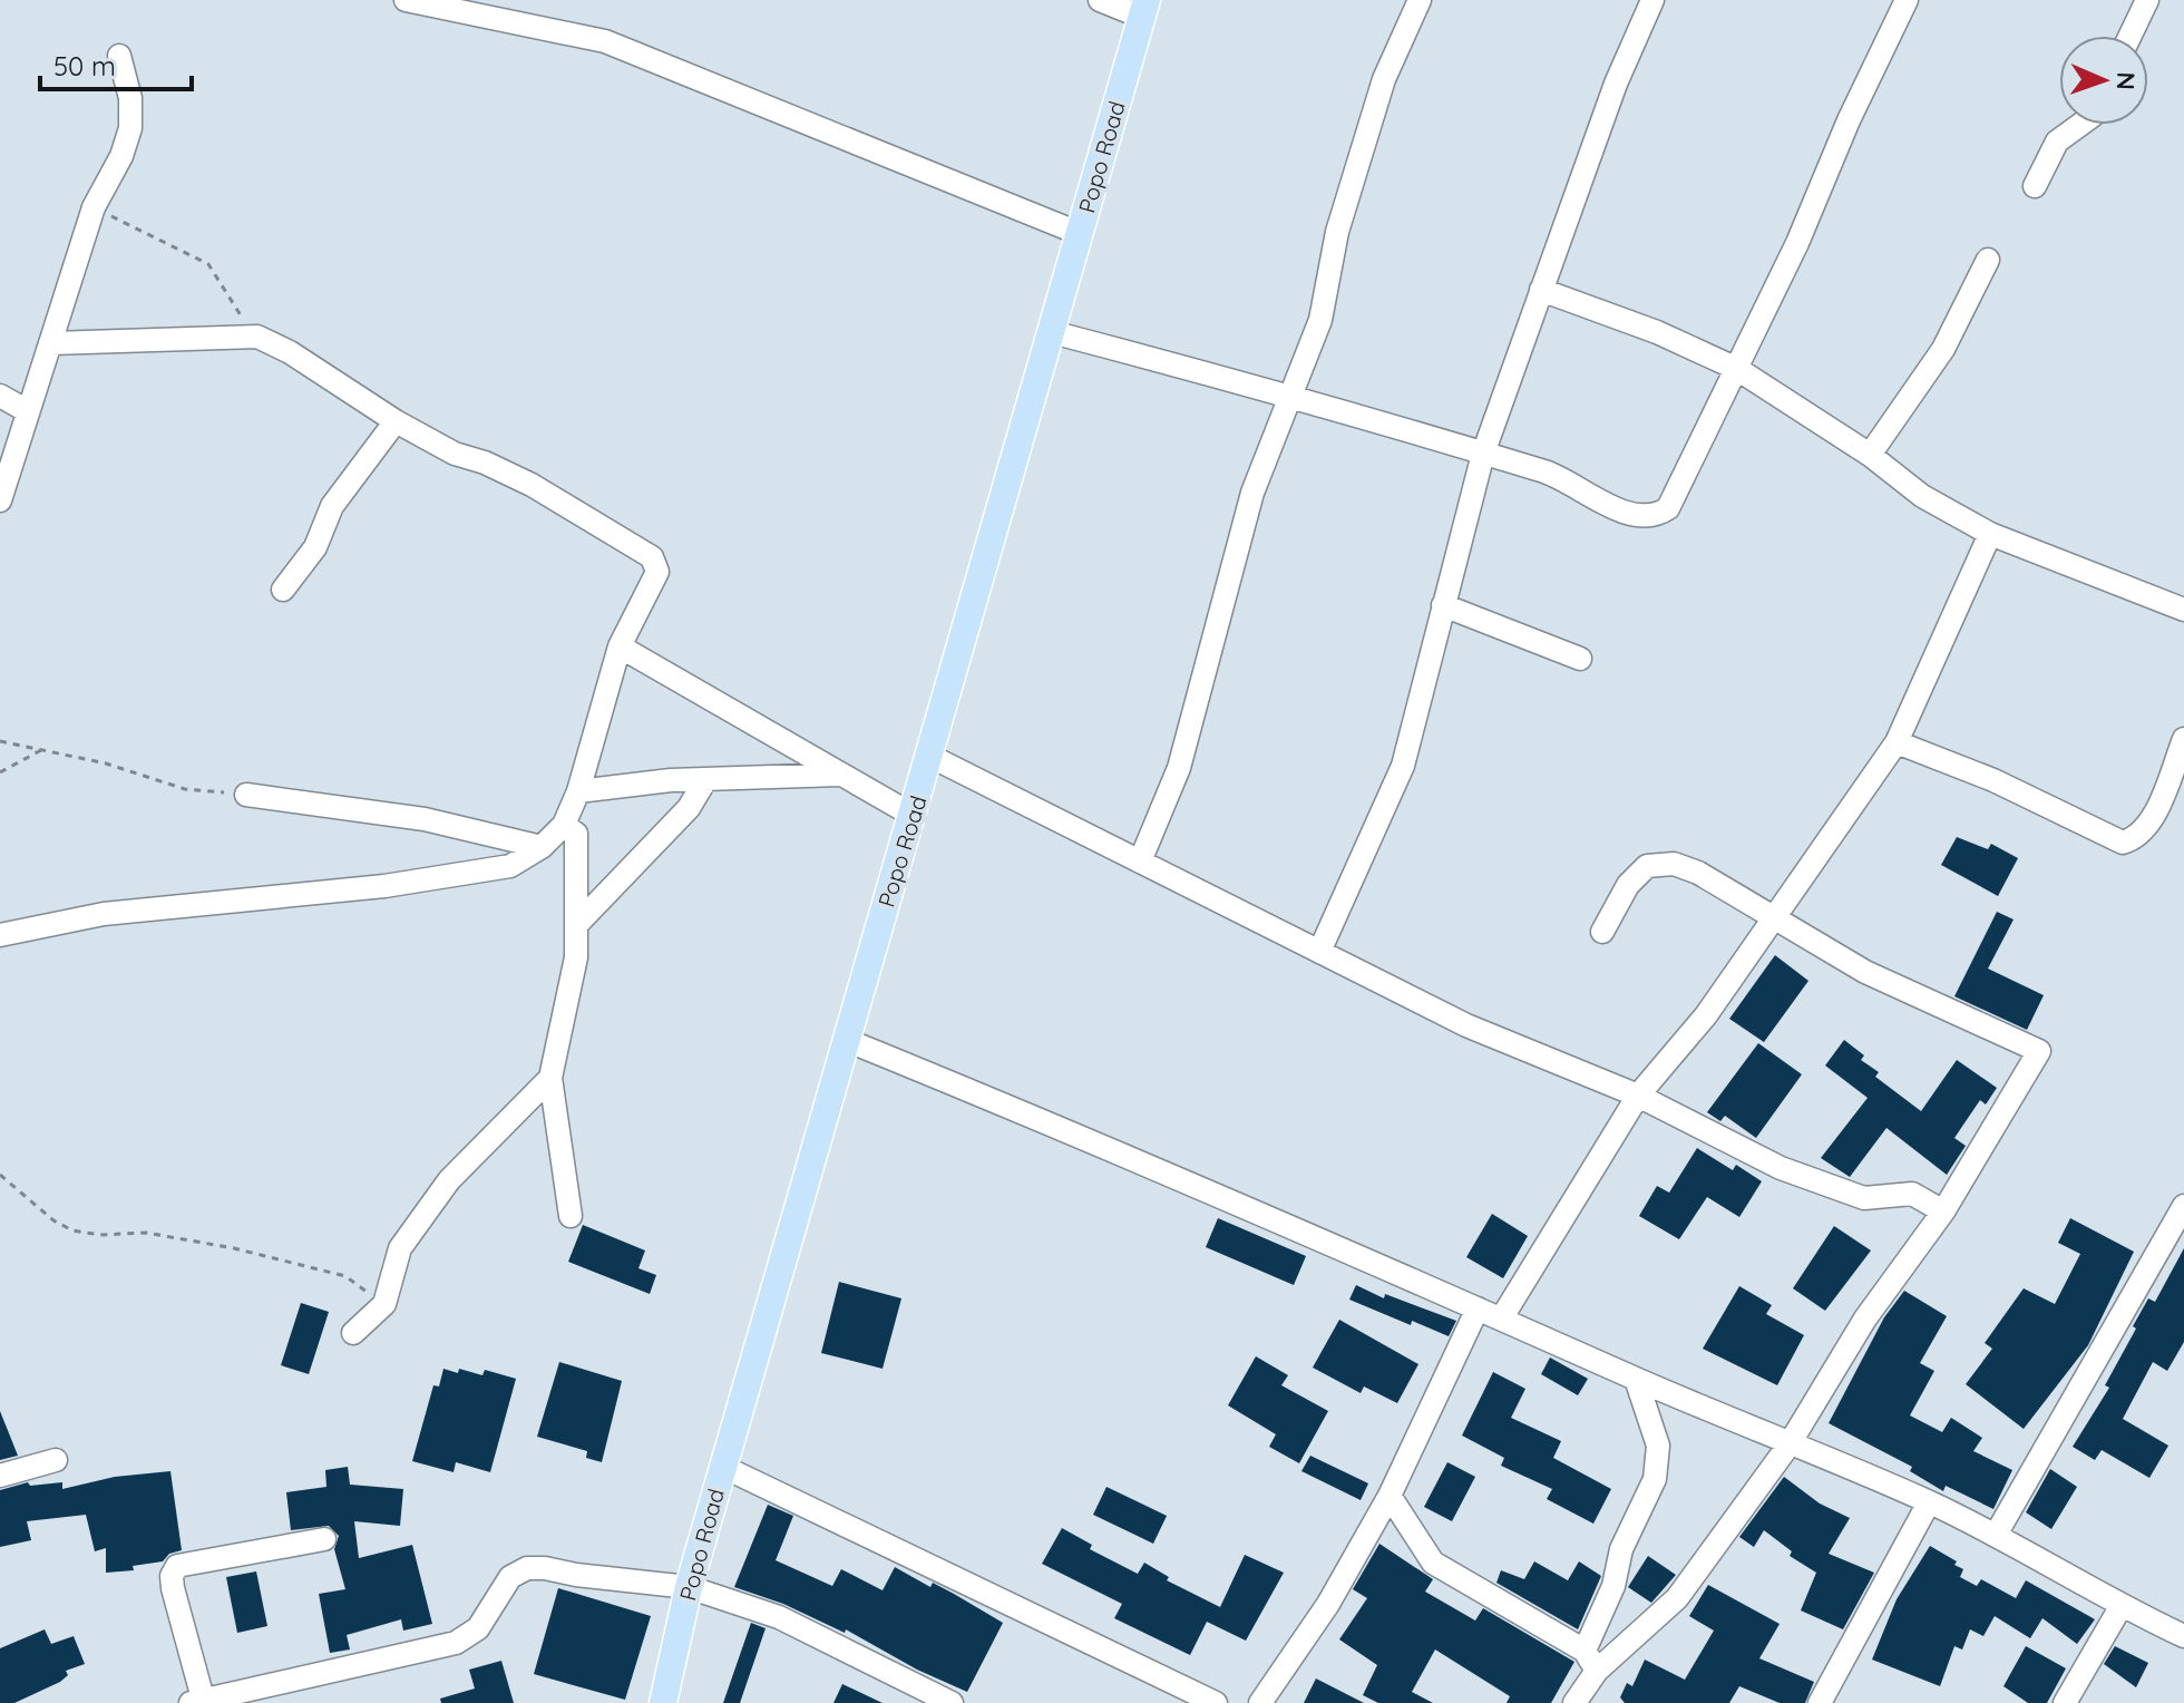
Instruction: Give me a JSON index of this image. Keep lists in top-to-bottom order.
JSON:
{
  "streets": {
    "main road": ["Popo Road"]
  },
  "scale_bar": "50 m",
  "north": "right"
}
